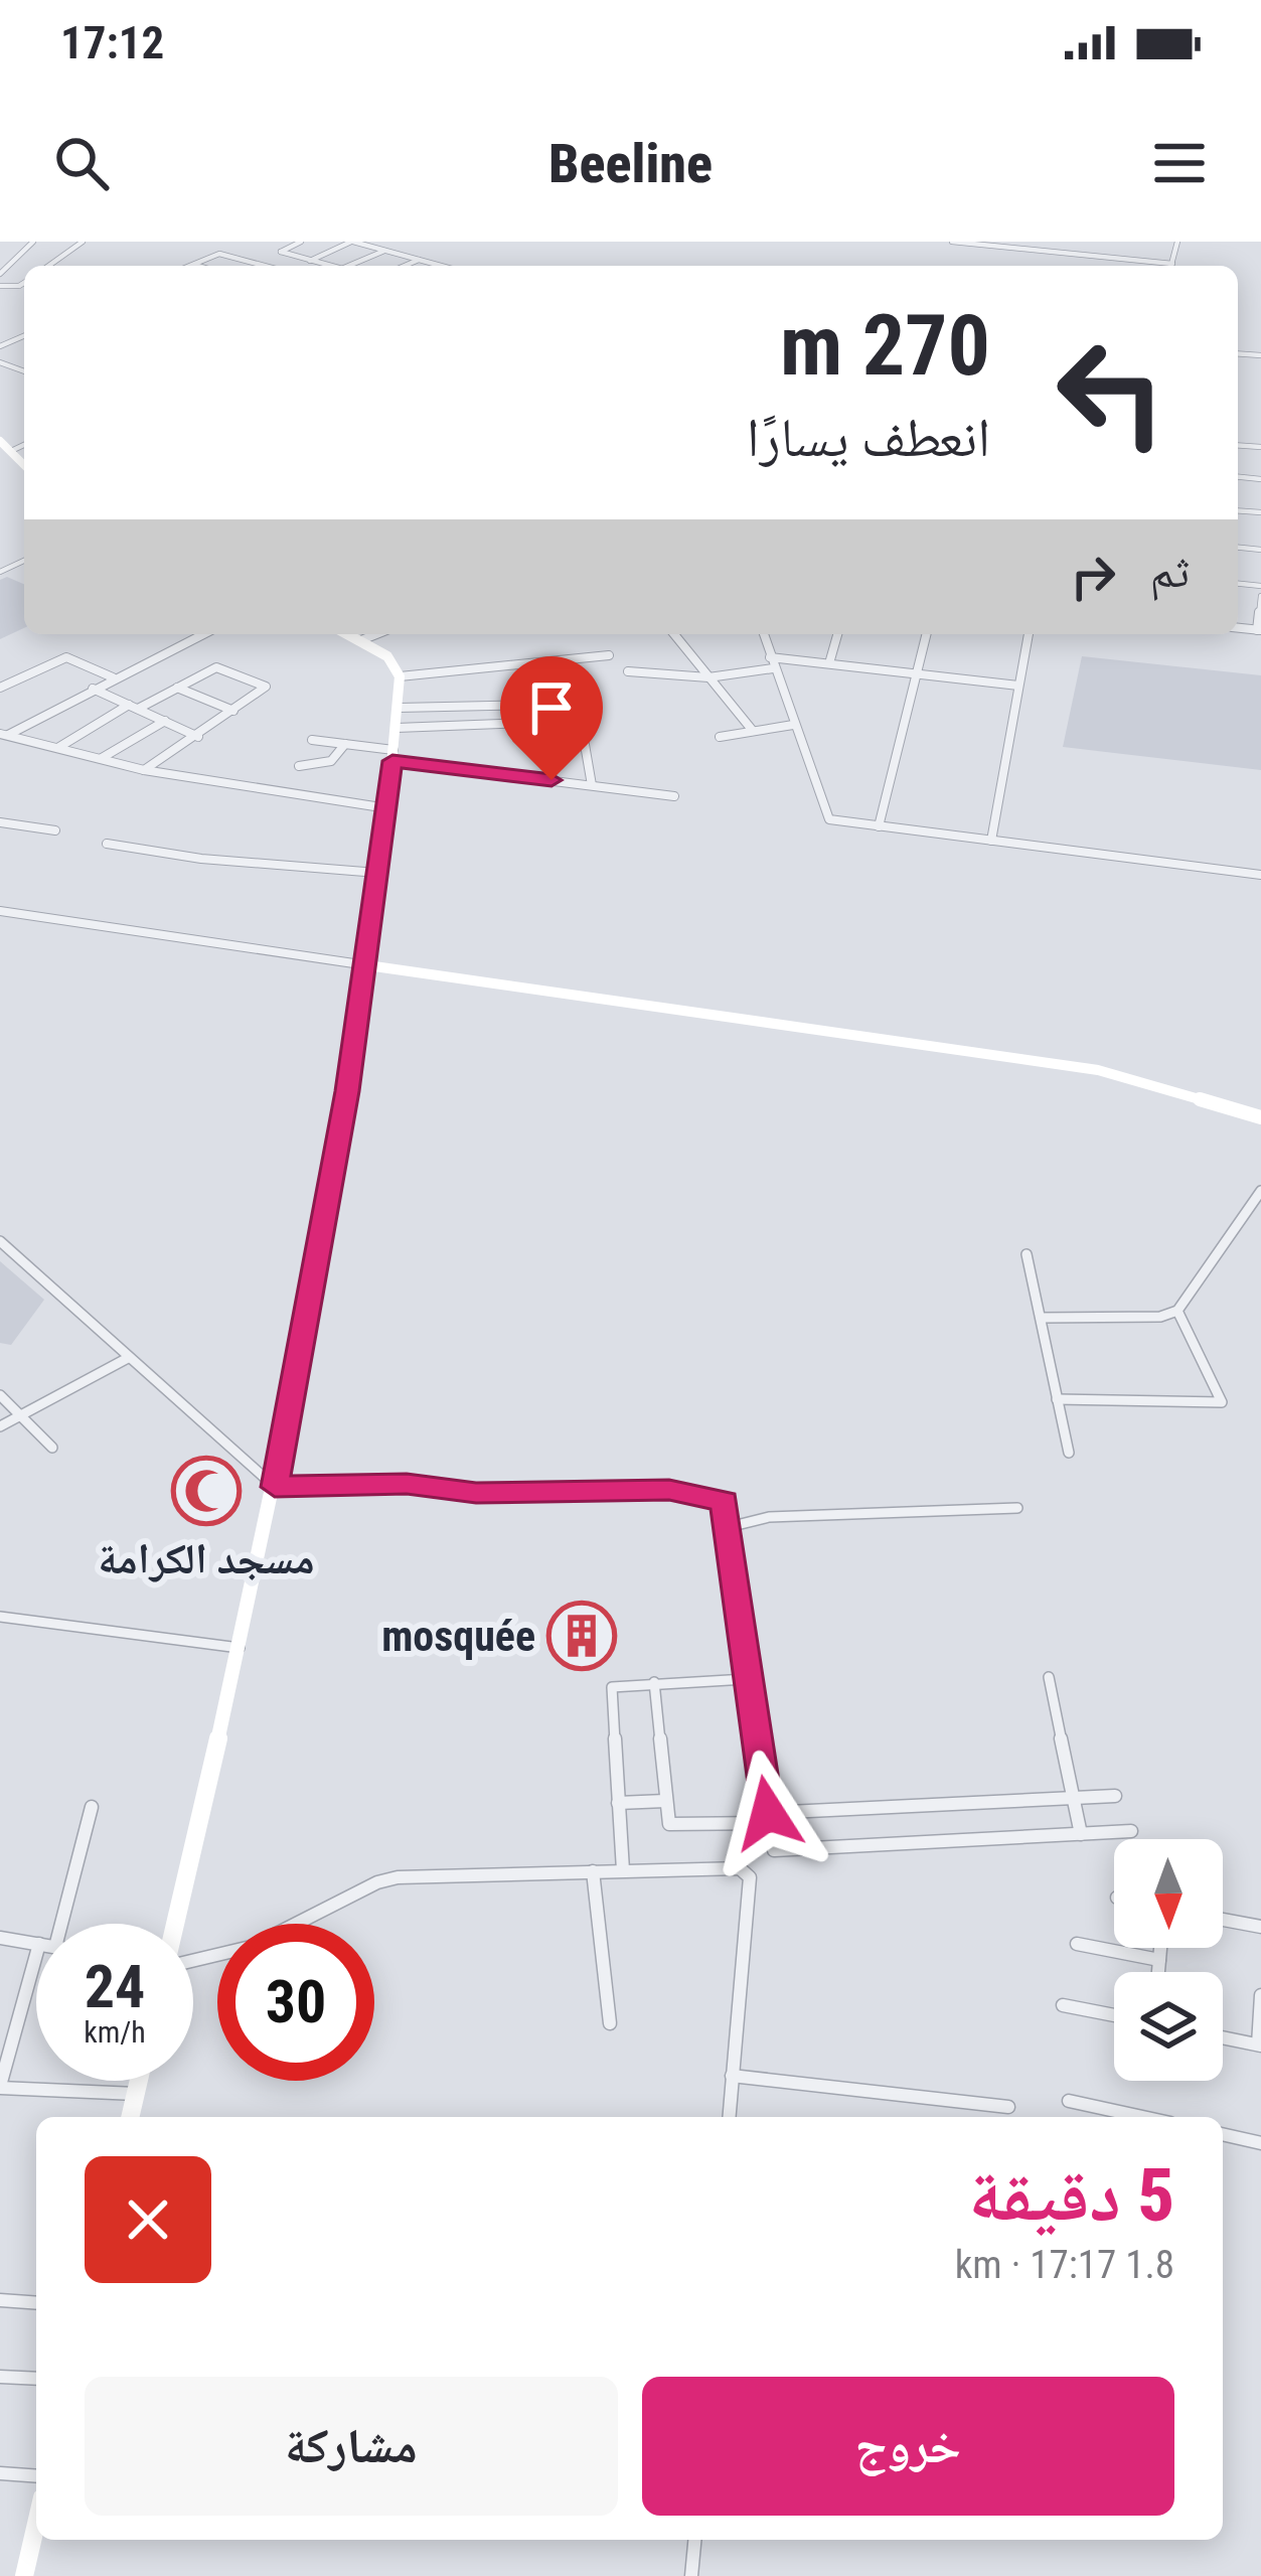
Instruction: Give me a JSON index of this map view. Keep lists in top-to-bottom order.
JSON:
{
  "places": {
    "mosque": ["مسجد الكرامة"],
    "building": ["mosquée"]
  },
  "north": "bottom",
  "page": {
    "status": "17:12",
    "header": "Beeline",
    "turn": ["270 m", "انعطف يسارًا"],
    "then": "ثم",
    "speed": "24 km/h",
    "limit": "30",
    "heading": ["5 دقيقة", "1.8 km · 17:17"],
    "buttons": ["خروج", "مشاركة"]
  }
}
